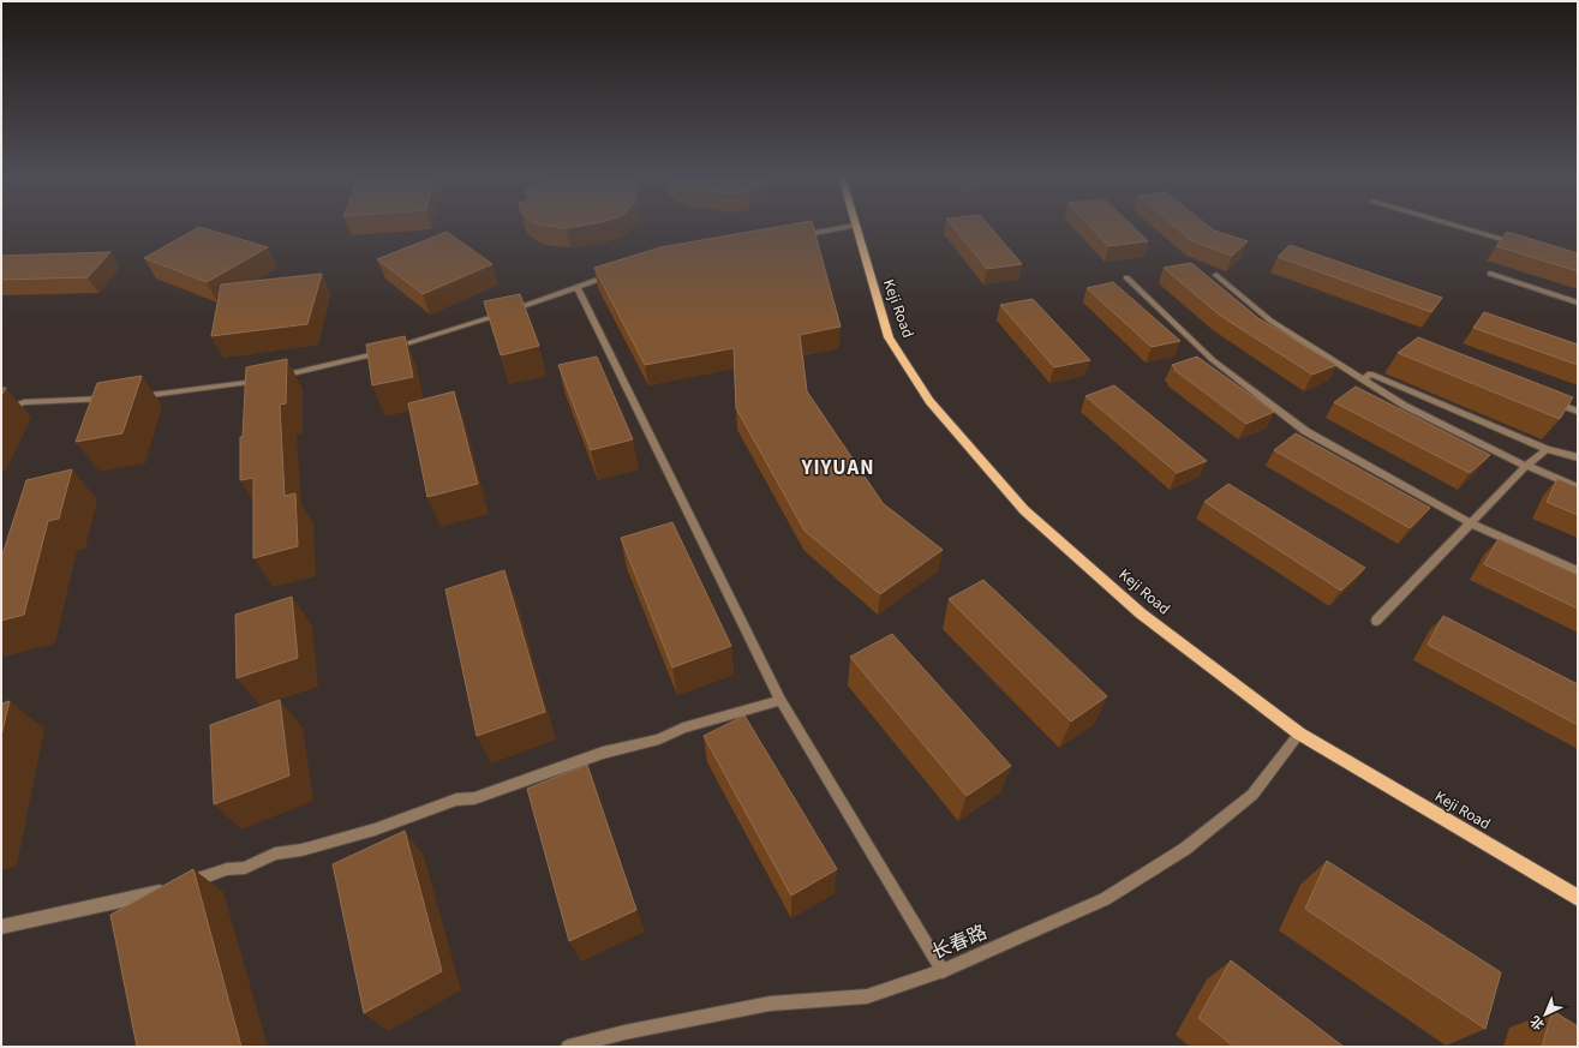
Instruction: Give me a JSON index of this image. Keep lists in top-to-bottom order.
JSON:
{
  "streets": {
    "main road": ["Keji Road"],
    "street": ["长春路"]
  },
  "crossings": [
    ["Keji Road", "长春路"]
  ],
  "districts": ["YIYUAN"],
  "north": "bottom left"
}
